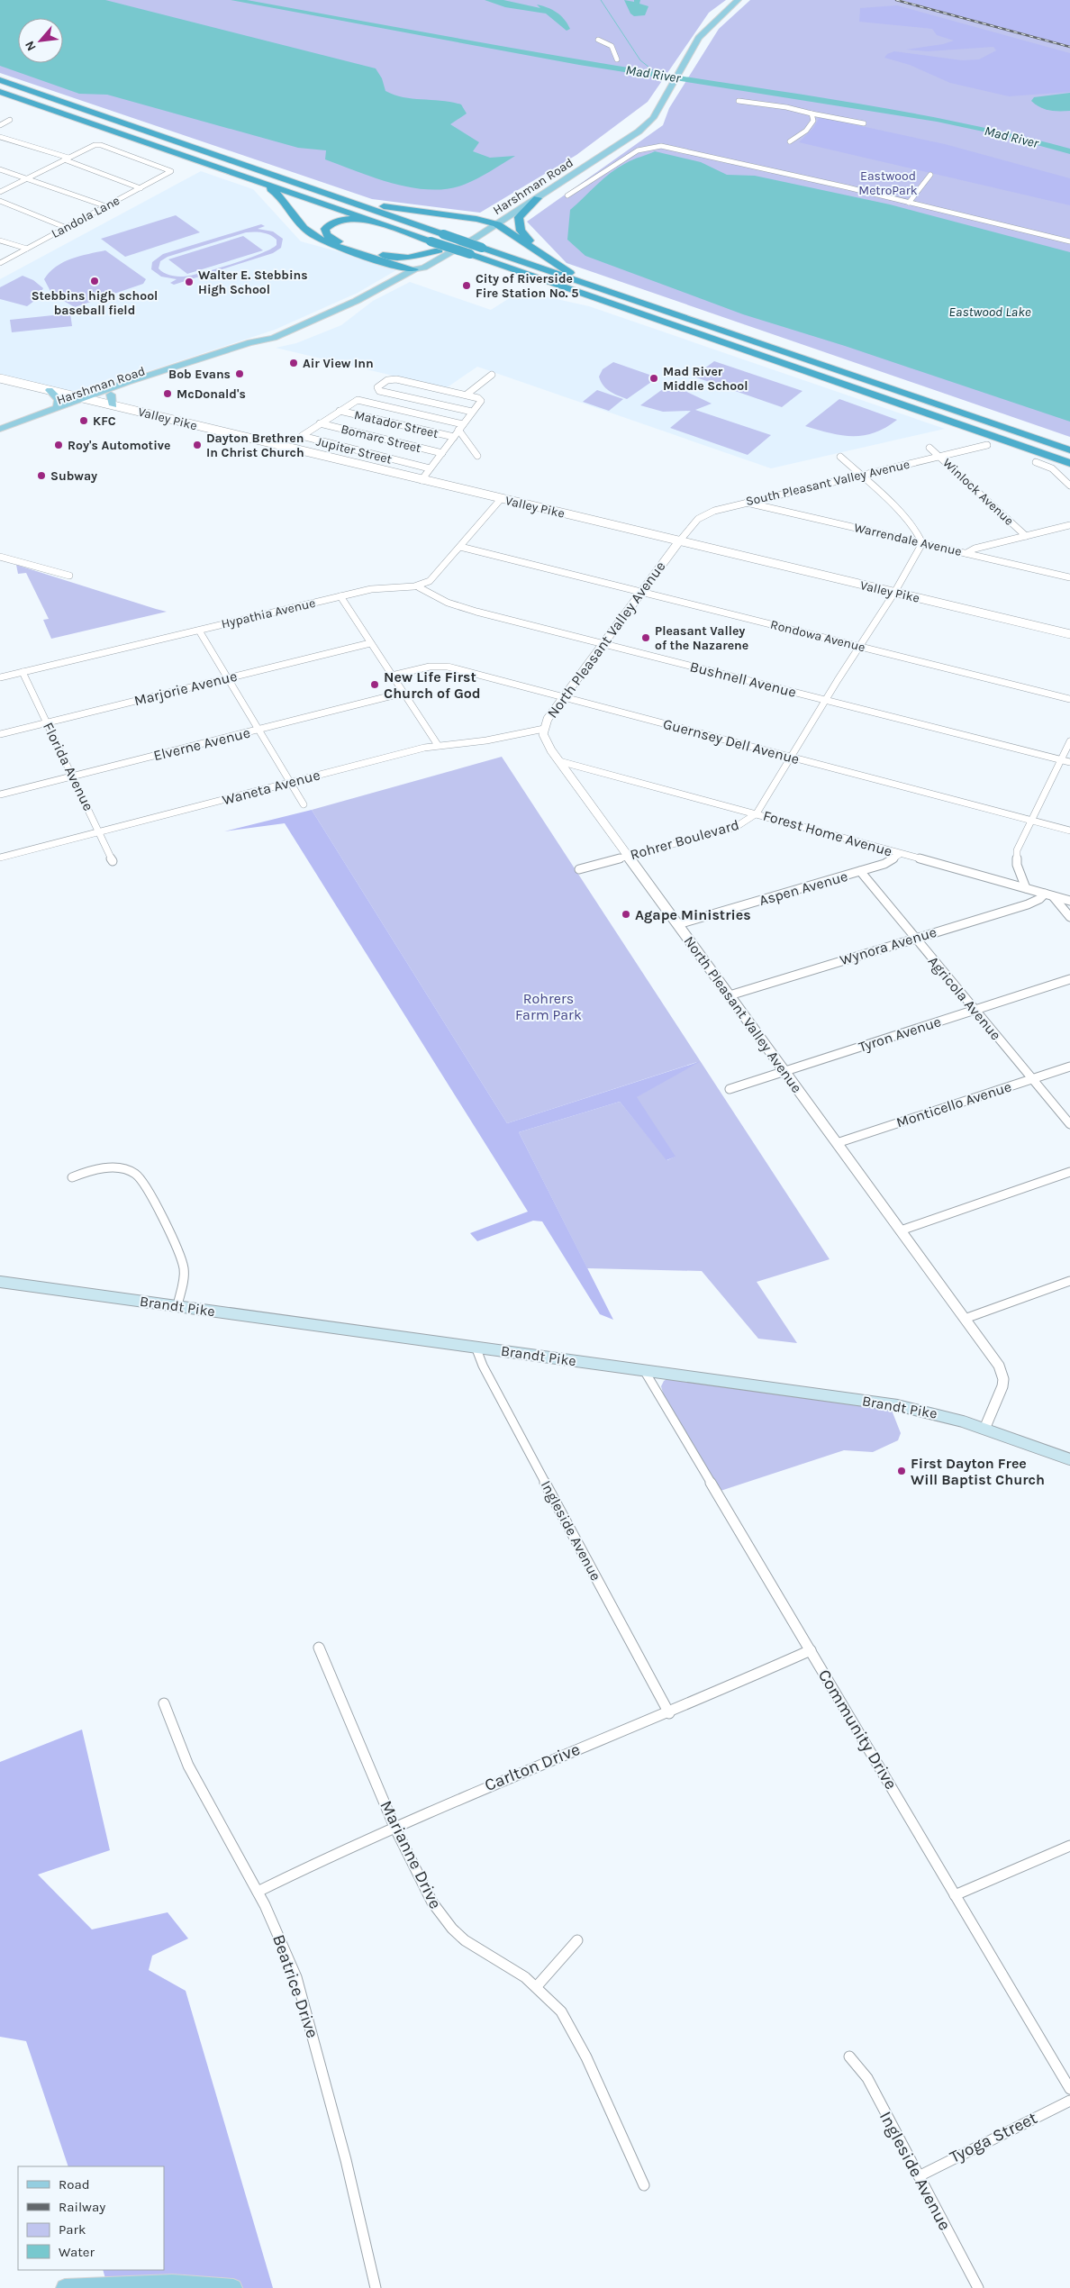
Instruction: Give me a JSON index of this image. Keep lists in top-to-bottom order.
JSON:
{
  "streets": {
    "main road": ["Harshman Road", "Brandt Pike"],
    "street": [
      "Landola Lane",
      "Valley Pike",
      "Matador Street",
      "Bomarc Street",
      "Jupiter Street",
      "South Pleasant Valley Avenue",
      "Winlock Avenue",
      "Warrendale Avenue",
      "Hypathia Avenue",
      "Rondowa Avenue",
      "North Pleasant Valley Avenue",
      "Bushnell Avenue",
      "Marjorie Avenue",
      "Guernsey Dell Avenue",
      "Elverne Avenue",
      "Florida Avenue",
      "Waneta Avenue",
      "Forest Home Avenue",
      "Rohrer Boulevard",
      "Aspen Avenue",
      "Wynora Avenue",
      "Agricola Avenue",
      "Tyron Avenue",
      "Monticello Avenue",
      "Ingleside Avenue",
      "Community Drive",
      "Carlton Drive",
      "Marianne Drive",
      "Beatrice Drive",
      "Tyoga Street"
    ]
  },
  "crossings": [
    ["Harshman Road", "Valley Pike"],
    ["Valley Pike", "South Pleasant Valley Avenue"],
    ["Valley Pike", "North Pleasant Valley Avenue"],
    ["Valley Pike", "Rohrer Boulevard"],
    ["Bomarc Street", "Jupiter Street"],
    ["South Pleasant Valley Avenue", "Winlock Avenue"],
    ["South Pleasant Valley Avenue", "Warrendale Avenue"],
    ["South Pleasant Valley Avenue", "North Pleasant Valley Avenue"],
    ["Warrendale Avenue", "Rohrer Boulevard"],
    ["Hypathia Avenue", "Bushnell Avenue"],
    ["Hypathia Avenue", "Florida Avenue"],
    ["Rondowa Avenue", "North Pleasant Valley Avenue"],
    ["Rondowa Avenue", "Rohrer Boulevard"],
    ["North Pleasant Valley Avenue", "Bushnell Avenue"],
    ["North Pleasant Valley Avenue", "Guernsey Dell Avenue"],
    ["North Pleasant Valley Avenue", "Waneta Avenue"],
    ["North Pleasant Valley Avenue", "Forest Home Avenue"],
    ["North Pleasant Valley Avenue", "Rohrer Boulevard"],
    ["North Pleasant Valley Avenue", "Aspen Avenue"],
    ["North Pleasant Valley Avenue", "Wynora Avenue"],
    ["North Pleasant Valley Avenue", "Tyron Avenue"],
    ["North Pleasant Valley Avenue", "Monticello Avenue"],
    ["North Pleasant Valley Avenue", "Brandt Pike"],
    ["Bushnell Avenue", "Rohrer Boulevard"],
    ["Marjorie Avenue", "Florida Avenue"],
    ["Guernsey Dell Avenue", "Rohrer Boulevard"],
    ["Elverne Avenue", "Florida Avenue"],
    ["Florida Avenue", "Waneta Avenue"],
    ["Forest Home Avenue", "Rohrer Boulevard"],
    ["Forest Home Avenue", "Aspen Avenue"],
    ["Forest Home Avenue", "Wynora Avenue"],
    ["Aspen Avenue", "Agricola Avenue"],
    ["Wynora Avenue", "Agricola Avenue"],
    ["Agricola Avenue", "Tyron Avenue"],
    ["Agricola Avenue", "Monticello Avenue"],
    ["Brandt Pike", "Ingleside Avenue"],
    ["Brandt Pike", "Community Drive"],
    ["Ingleside Avenue", "Carlton Drive"],
    ["Ingleside Avenue", "Tyoga Street"],
    ["Community Drive", "Carlton Drive"],
    ["Carlton Drive", "Marianne Drive"],
    ["Carlton Drive", "Beatrice Drive"]
  ],
  "water": ["Mad River", "Eastwood Lake"],
  "parks": ["Eastwood MetroPark", "Rohrers Farm Park"],
  "places": [
    "Stebbins high school baseball field",
    "Walter E. Stebbins High School",
    "City of Riverside Fire Station No. 5",
    "Air View Inn",
    "Bob Evans",
    "Mad River Middle School",
    "McDonald's",
    "KFC",
    "Roy's Automotive",
    "Dayton Brethren In Christ Church",
    "Subway",
    "Pleasant Valley of the Nazarene",
    "New Life First Church of God",
    "Agape Ministries",
    "First Dayton Free Will Baptist Church"
  ],
  "legend": [
    "Road",
    "Railway",
    "Park",
    "Water"
  ],
  "north": "bottom left"
}
